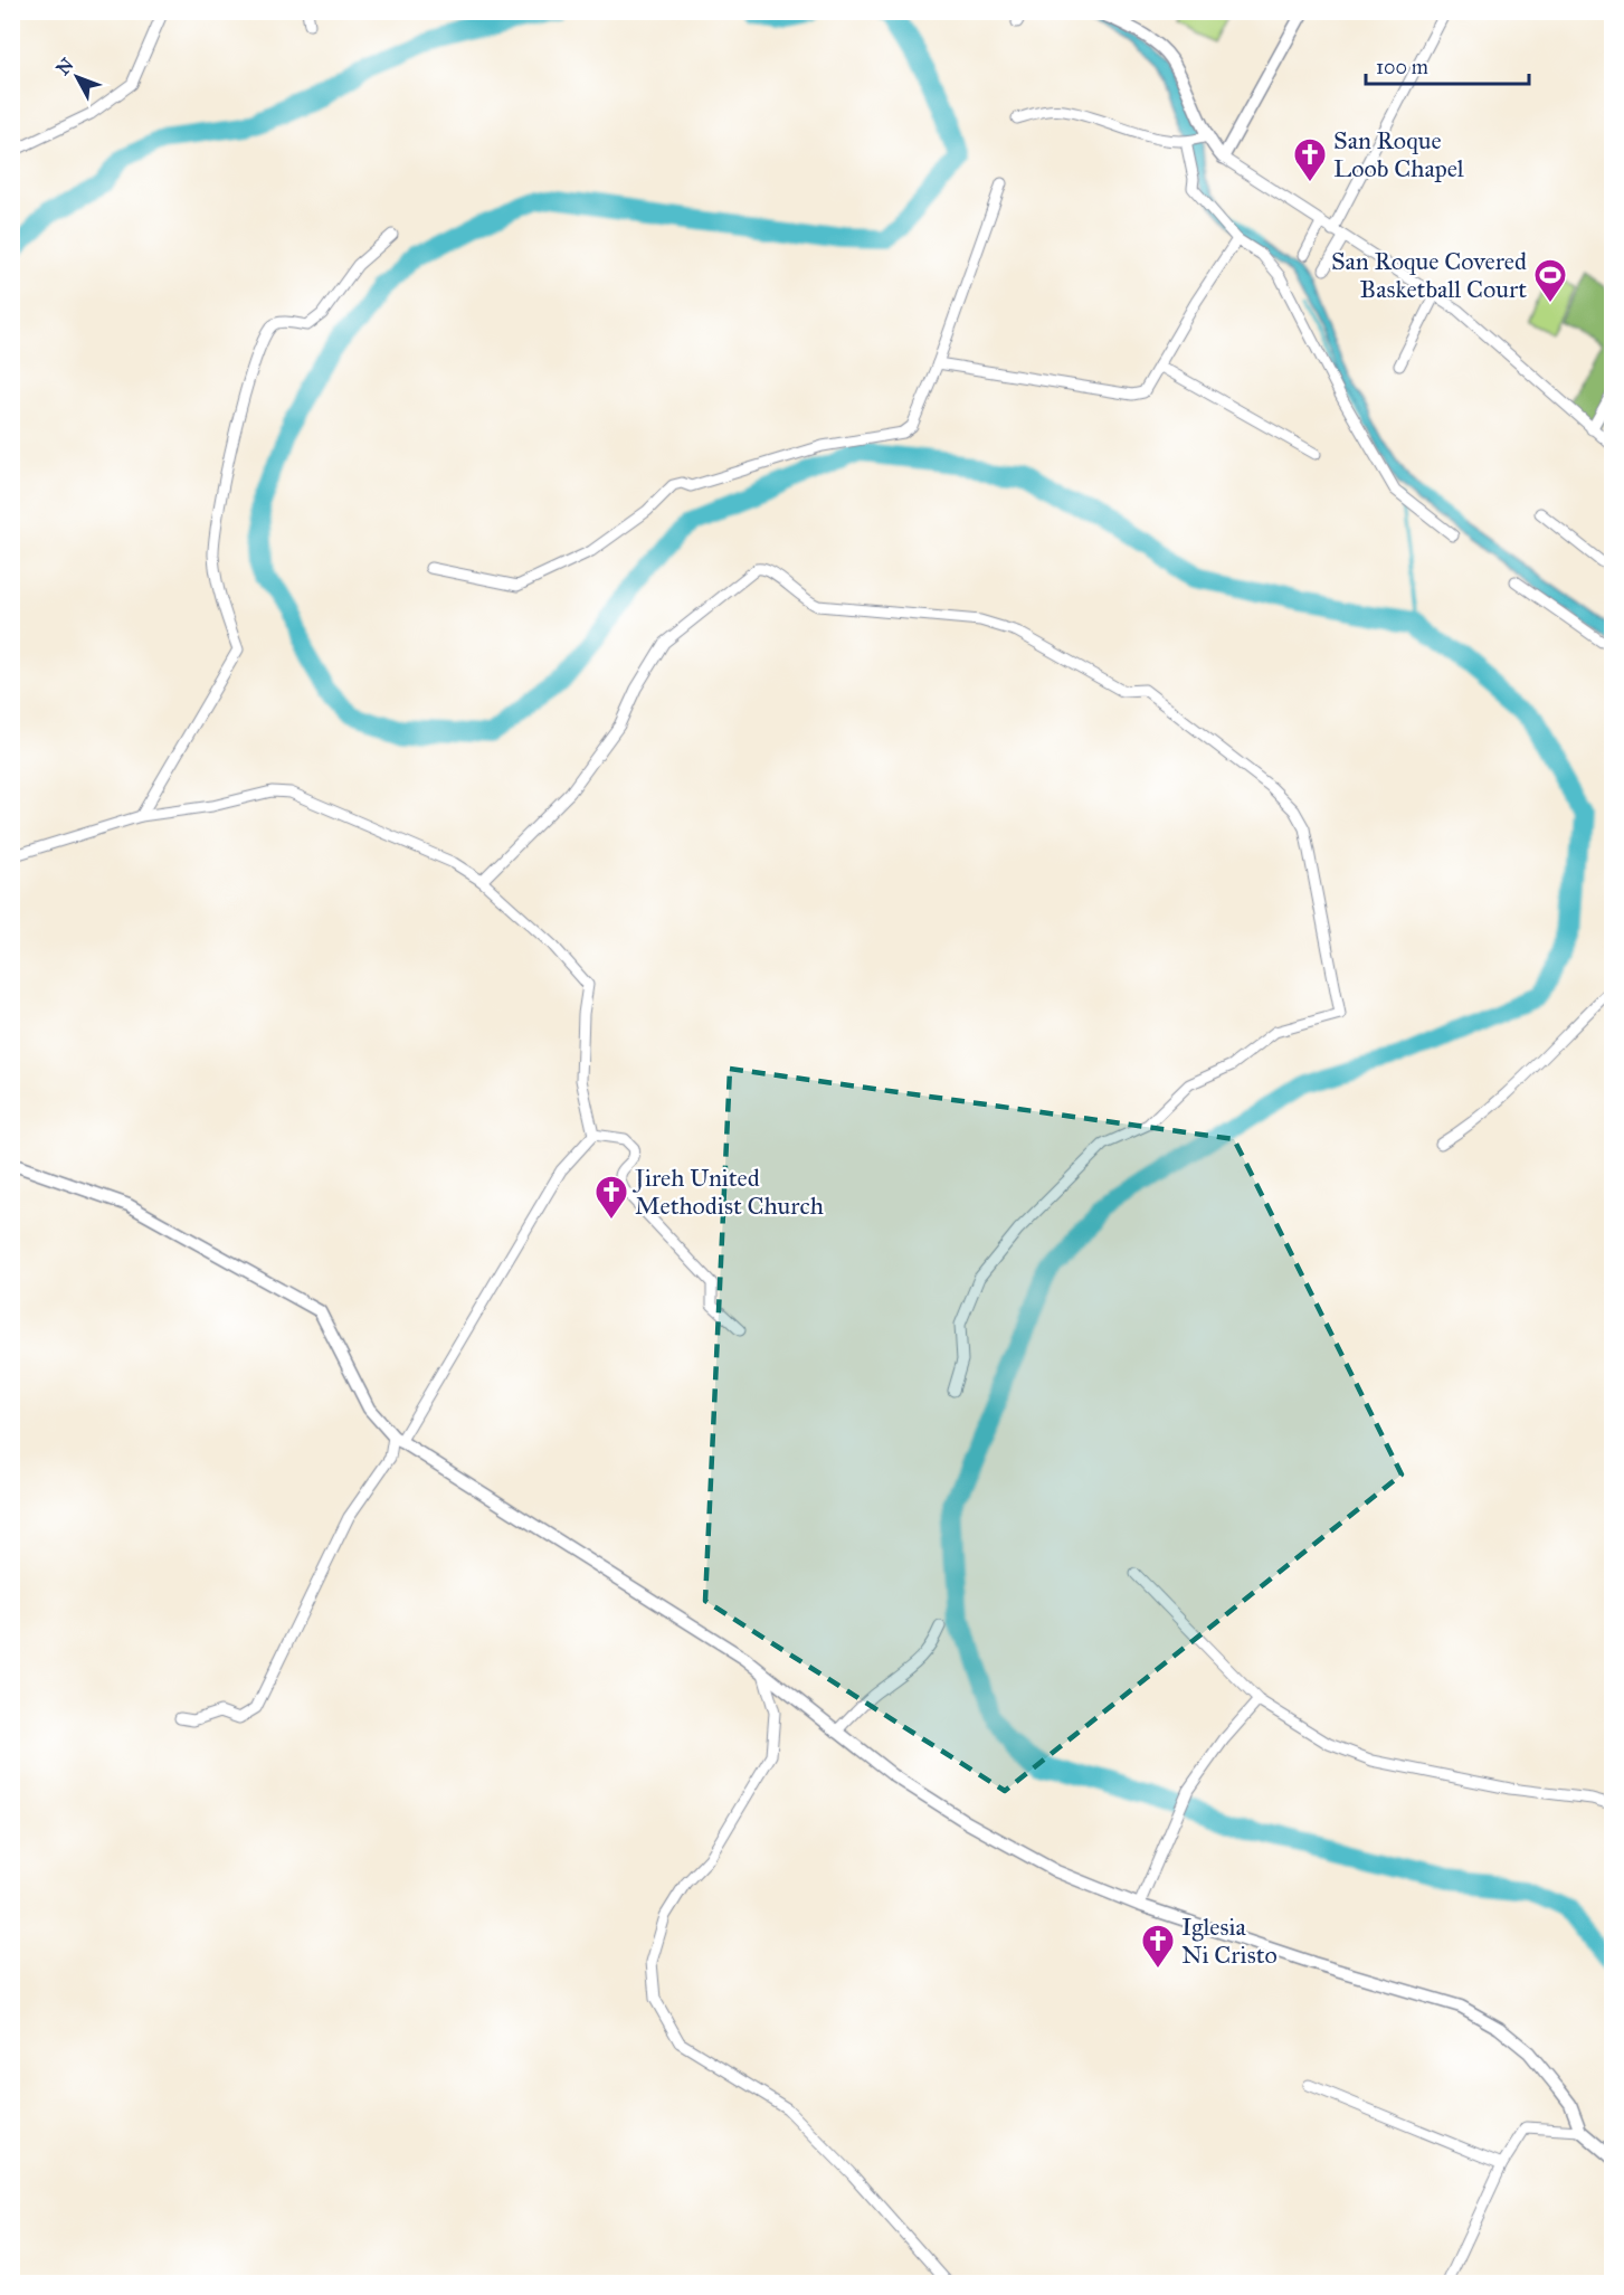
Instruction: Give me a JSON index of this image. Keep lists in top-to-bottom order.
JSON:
{
  "places": {
    "church": ["San Roque Loob Chapel", "Jireh United Methodist Church", "Iglesia Ni Cristo"],
    "sports": ["San Roque Covered Basketball Court"]
  },
  "scale_bar": "100 m",
  "north": "top left"
}
